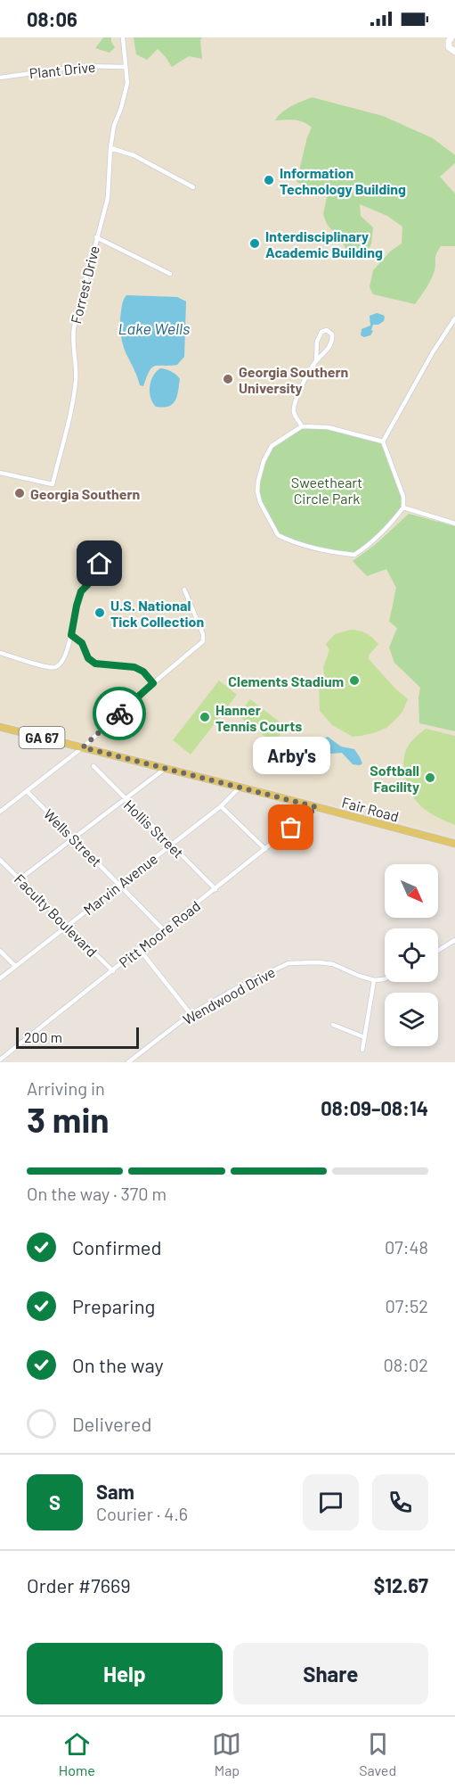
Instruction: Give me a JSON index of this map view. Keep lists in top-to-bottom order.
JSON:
{
  "streets": {
    "main road": ["GA 67", "Fair Road"],
    "street": [
      "Plant Drive",
      "Forrest Drive",
      "Hollis Street",
      "Wells Street",
      "Marvin Avenue",
      "Faculty Boulevard",
      "Pitt Moore Road",
      "Wendwood Drive"
    ]
  },
  "crossings": [
    ["Plant Drive", "Forrest Drive"],
    ["Fair Road", "Marvin Avenue"],
    ["Fair Road", "Pitt Moore Road"],
    ["Hollis Street", "Marvin Avenue"],
    ["Hollis Street", "Pitt Moore Road"],
    ["Wells Street", "Marvin Avenue"],
    ["Wells Street", "Pitt Moore Road"],
    ["Marvin Avenue", "Faculty Boulevard"],
    ["Faculty Boulevard", "Pitt Moore Road"]
  ],
  "water": ["Lake Wells"],
  "parks": ["Sweetheart Circle Park"],
  "places": [
    "Information Technology Building",
    "Interdisciplinary Academic Building",
    "Georgia Southern University",
    "Georgia Southern",
    "U.S. National Tick Collection",
    "Clements Stadium",
    "Hanner Tennis Courts",
    "Softball Facility",
    "Arby's"
  ],
  "scale_bar": "200 m",
  "north": "bottom right",
  "page": {
    "status": "08:06",
    "bubble": "Arby's",
    "scale": "200 m",
    "heading": ["3 min", "Arriving in", "08:09–08:14"],
    "panel": [
      "Sam",
      "Courier · 4.6",
      "Order #7669",
      "$12.67"
    ],
    "bar": "On the way · 370 m",
    "list": [
      ["Confirmed", "07:48"],
      ["Preparing", "07:52"],
      ["On the way", "08:02"],
      "Delivered"
    ],
    "round": "S",
    "buttons": ["Help", "Share"],
    "tabs": ["Home", "Map", "Saved"]
  }
}
